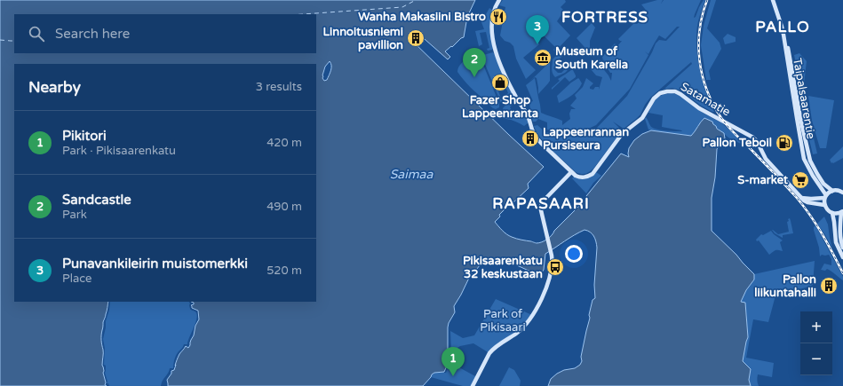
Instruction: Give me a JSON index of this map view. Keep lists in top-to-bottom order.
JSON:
{
  "streets": {
    "street": ["Taipalsaarentie", "Satamatie"]
  },
  "districts": ["FORTRESS", "PALLO", "RAPASAARI"],
  "water": ["Saimaa"],
  "parks": ["Park of Pikisaari"],
  "places": {
    "restaurant": ["Wanha Makasiini Bistro"],
    "building": ["Linnoitusniemi pavillion", "Lappeenrannan Pursiseura", "Pallon liikuntahalli"],
    "museum": ["Museum of South Karelia"],
    "shop": ["Fazer Shop Lappeenranta"],
    "fuel station": ["Pallon Teboil"],
    "supermarket": ["S-market"],
    "bus stop": ["Pikisaarenkatu 32 keskustaan"]
  },
  "page": {
    "search": "Search here",
    "pins": ["3", "2", "1"],
    "heading": ["Nearby", "3 results"],
    "list": [
      {
        "mark": "1",
        "name": "Pikitori",
        "note": "Park · Pikisaarenkatu",
        "value": "420 m"
      },
      {
        "mark": "2",
        "name": "Sandcastle",
        "note": "Park",
        "value": "490 m"
      },
      {
        "mark": "3",
        "name": "Punavankileirin muistomerkki",
        "note": "Place",
        "value": "520 m"
      }
    ],
    "map_buttons": ["+", "−"]
  }
}
